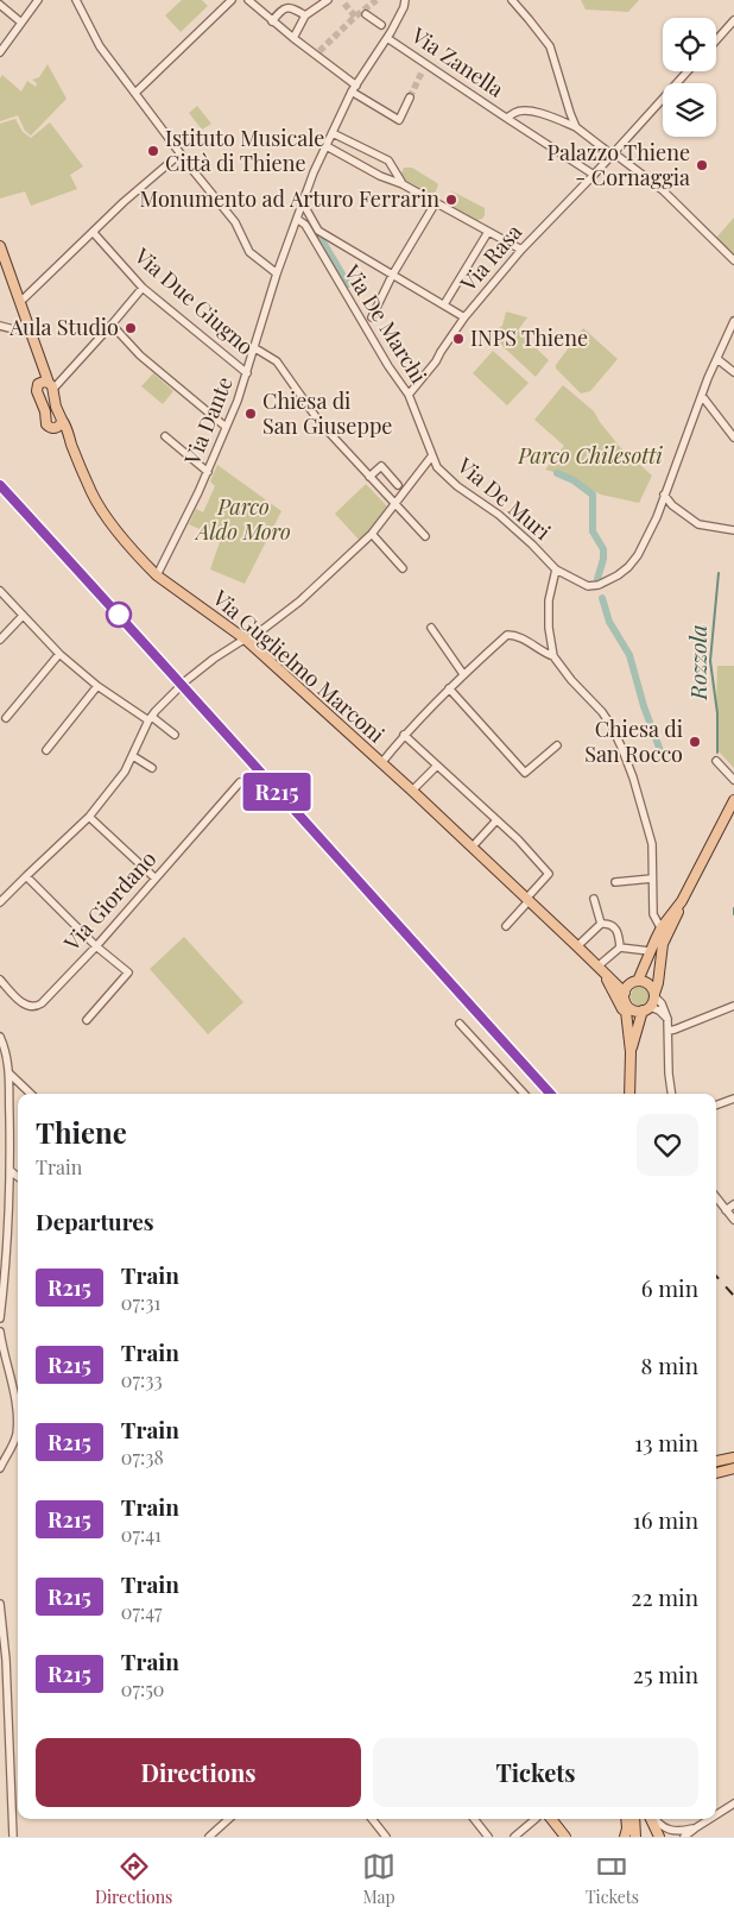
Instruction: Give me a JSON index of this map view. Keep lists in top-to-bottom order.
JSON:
{
  "streets": {
    "main road": ["Via Guglielmo Marconi"],
    "street": [
      "Via Zanella",
      "Via Rasa",
      "Via Due Giugno",
      "Via De Marchi",
      "Via Dante",
      "Via De Muri",
      "Via Giordano"
    ]
  },
  "crossings": [
    ["Via Zanella", "Via Rasa"],
    ["Via Zanella", "Via Dante"],
    ["Via Rasa", "Via De Marchi"],
    ["Via Due Giugno", "Via Dante"],
    ["Via De Marchi", "Via Dante"],
    ["Via De Marchi", "Via De Muri"],
    ["Via Dante", "Via Guglielmo Marconi"]
  ],
  "water": ["Rozzola"],
  "parks": ["Parco Chilesotti", "Parco Aldo Moro"],
  "places": [
    "Istituto Musicale Città di Thiene",
    "Palazzo Thiene - Cornaggia",
    "Monumento ad Arturo Ferrarin",
    "Aula Studio",
    "INPS Thiene",
    "Chiesa di San Giuseppe",
    "Chiesa di San Rocco"
  ],
  "page": {
    "on_map": "R215",
    "heading": [
      ["Thiene", "Train"],
      "Departures"
    ],
    "list": [
      {
        "mark": "R215",
        "name": "Train",
        "note": "07:31",
        "value": "6 min"
      },
      {
        "mark": "R215",
        "name": "Train",
        "note": "07:33",
        "value": "8 min"
      },
      {
        "mark": "R215",
        "name": "Train",
        "note": "07:38",
        "value": "13 min"
      },
      {
        "mark": "R215",
        "name": "Train",
        "note": "07:41",
        "value": "16 min"
      },
      {
        "mark": "R215",
        "name": "Train",
        "note": "07:47",
        "value": "22 min"
      },
      {
        "mark": "R215",
        "name": "Train",
        "note": "07:50",
        "value": "25 min"
      }
    ],
    "buttons": ["Directions", "Tickets"],
    "tabs": ["Directions", "Map", "Tickets"]
  }
}
